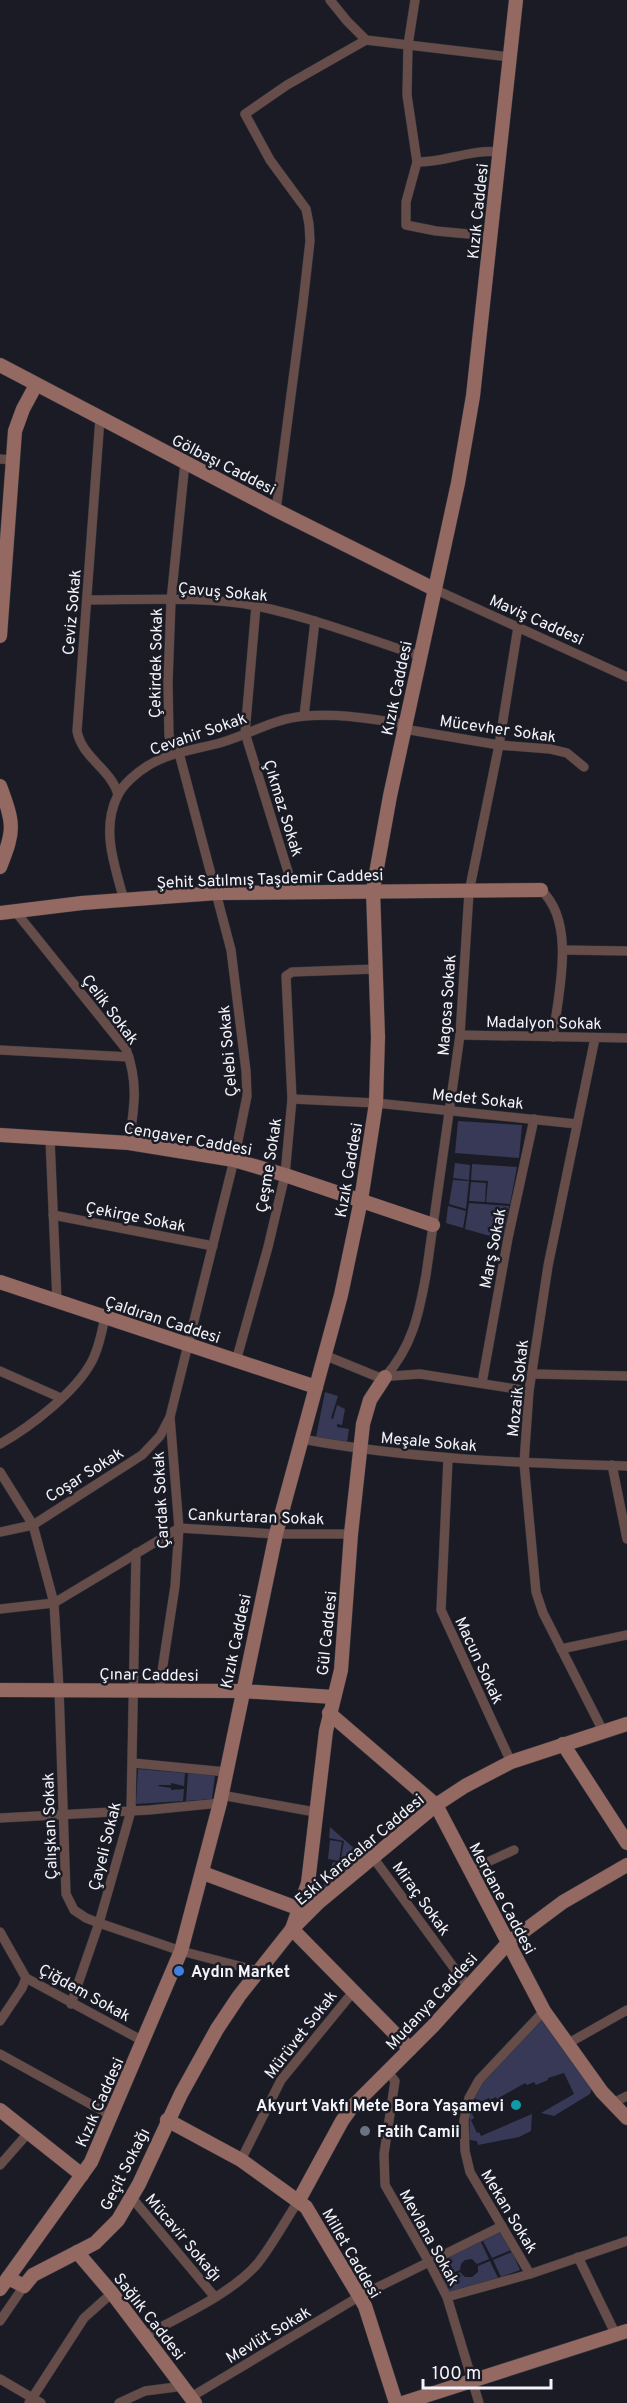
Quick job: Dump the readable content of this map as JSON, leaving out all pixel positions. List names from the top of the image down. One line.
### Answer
{"streets":{"street":["Kızık Caddesi","Gölbaşı Caddesi","Çavuş Sokak","Ceviz Sokak","Maviş Caddesi","Çekirdek Sokak","Mücevher Sokak","Cevahir Sokak","Çıkmaz Sokak","Şehit Satılmış Taşdemir Caddesi","Magosa Sokak","Çelik Sokak","Madalyon Sokak","Çelebi Sokak","Medet Sokak","Cengaver Caddesi","Çeşme Sokak","Çekirge Sokak","Marş Sokak","Çaldıran Caddesi","Mozaik Sokak","Meşale Sokak","Coşar Sokak","Çardak Sokak","Cankurtaran Sokak","Gül Caddesi","Macun Sokak","Çınar Caddesi","Çalışkan Sokak","Çayeli Sokak","Eski Karacalar Caddesi","Miraç Sokak","Merdane Caddesi","Çiğdem Sokak","Mudanya Caddesi","Mürüvet Sokak","Geçit Sokağı","Mekan Sokak","Mücavir Sokağı","Mevlana Sokak","Millet Caddesi","Sağlık Caddesi","Mevlüt Sokak"]},"crossings":[["Kızık Caddesi","Gölbaşı Caddesi"],["Kızık Caddesi","Çavuş Sokak"],["Kızık Caddesi","Maviş Caddesi"],["Kızık Caddesi","Mücevher Sokak"],["Kızık Caddesi","Cevahir Sokak"],["Kızık Caddesi","Şehit Satılmış Taşdemir Caddesi"],["Kızık Caddesi","Medet Sokak"],["Kızık Caddesi","Cengaver Caddesi"],["Kızık Caddesi","Çeşme Sokak"],["Kızık Caddesi","Çaldıran Caddesi"],["Kızık Caddesi","Meşale Sokak"],["Kızık Caddesi","Cankurtaran Sokak"],["Kızık Caddesi","Çınar Caddesi"],["Kızık Caddesi","Çalışkan Sokak"],["Kızık Caddesi","Çiğdem Sokak"],["Gölbaşı Caddesi","Ceviz Sokak"],["Gölbaşı Caddesi","Maviş Caddesi"],["Gölbaşı Caddesi","Çekirdek Sokak"],["Çavuş Sokak","Ceviz Sokak"],["Çavuş Sokak","Çekirdek Sokak"],["Ceviz Sokak","Cevahir Sokak"],["Maviş Caddesi","Magosa Sokak"],["Çekirdek Sokak","Cevahir Sokak"],["Çekirdek Sokak","Şehit Satılmış Taşdemir Caddesi"],["Çekirdek Sokak","Çelebi Sokak"],["Mücevher Sokak","Cevahir Sokak"],["Mücevher Sokak","Magosa Sokak"],["Cevahir Sokak","Çıkmaz Sokak"],["Çıkmaz Sokak","Şehit Satılmış Taşdemir Caddesi"],["Şehit Satılmış Taşdemir Caddesi","Magosa Sokak"],["Şehit Satılmış Taşdemir Caddesi","Çelik Sokak"],["Şehit Satılmış Taşdemir Caddesi","Çelebi Sokak"],["Magosa Sokak","Madalyon Sokak"],["Magosa Sokak","Medet Sokak"],["Magosa Sokak","Cengaver Caddesi"],["Magosa Sokak","Gül Caddesi"],["Çelik Sokak","Cengaver Caddesi"],["Madalyon Sokak","Mozaik Sokak"],["Çelebi Sokak","Cengaver Caddesi"],["Çelebi Sokak","Çekirge Sokak"],["Çelebi Sokak","Çaldıran Caddesi"],["Çelebi Sokak","Çardak Sokak"],["Medet Sokak","Çeşme Sokak"],["Medet Sokak","Marş Sokak"],["Medet Sokak","Mozaik Sokak"],["Cengaver Caddesi","Çeşme Sokak"],["Çeşme Sokak","Çaldıran Caddesi"],["Çaldıran Caddesi","Çardak Sokak"],["Mozaik Sokak","Meşale Sokak"],["Mozaik Sokak","Eski Karacalar Caddesi"],["Meşale Sokak","Gül Caddesi"],["Meşale Sokak","Macun Sokak"],["Coşar Sokak","Çardak Sokak"],["Coşar Sokak","Çalışkan Sokak"],["Çardak Sokak","Cankurtaran Sokak"],["Çardak Sokak","Çınar Caddesi"],["Cankurtaran Sokak","Gül Caddesi"],["Cankurtaran Sokak","Çalışkan Sokak"],["Cankurtaran Sokak","Çayeli Sokak"],["Gül Caddesi","Çınar Caddesi"],["Gül Caddesi","Eski Karacalar Caddesi"],["Gül Caddesi","Merdane Caddesi"],["Macun Sokak","Eski Karacalar Caddesi"],["Çınar Caddesi","Çalışkan Sokak"],["Çınar Caddesi","Çayeli Sokak"],["Çalışkan Sokak","Çayeli Sokak"],["Çalışkan Sokak","Eski Karacalar Caddesi"],["Çayeli Sokak","Çiğdem Sokak"],["Eski Karacalar Caddesi","Miraç Sokak"],["Eski Karacalar Caddesi","Merdane Caddesi"],["Eski Karacalar Caddesi","Geçit Sokağı"],["Eski Karacalar Caddesi","Millet Caddesi"],["Miraç Sokak","Mudanya Caddesi"],["Merdane Caddesi","Mudanya Caddesi"],["Merdane Caddesi","Mekan Sokak"],["Mudanya Caddesi","Mevlana Sokak"],["Mudanya Caddesi","Millet Caddesi"],["Mürüvet Sokak","Millet Caddesi"],["Geçit Sokağı","Mücavir Sokağı"],["Geçit Sokağı","Millet Caddesi"],["Geçit Sokağı","Sağlık Caddesi"],["Mekan Sokak","Mevlüt Sokak"],["Mevlana Sokak","Mevlüt Sokak"],["Millet Caddesi","Mevlüt Sokak"],["Sağlık Caddesi","Mevlüt Sokak"]],"places":["Aydın Market","Akyurt Vakfı Mete Bora Yaşamevi","Fatih Camii"],"scale_bar":"100 m"}
